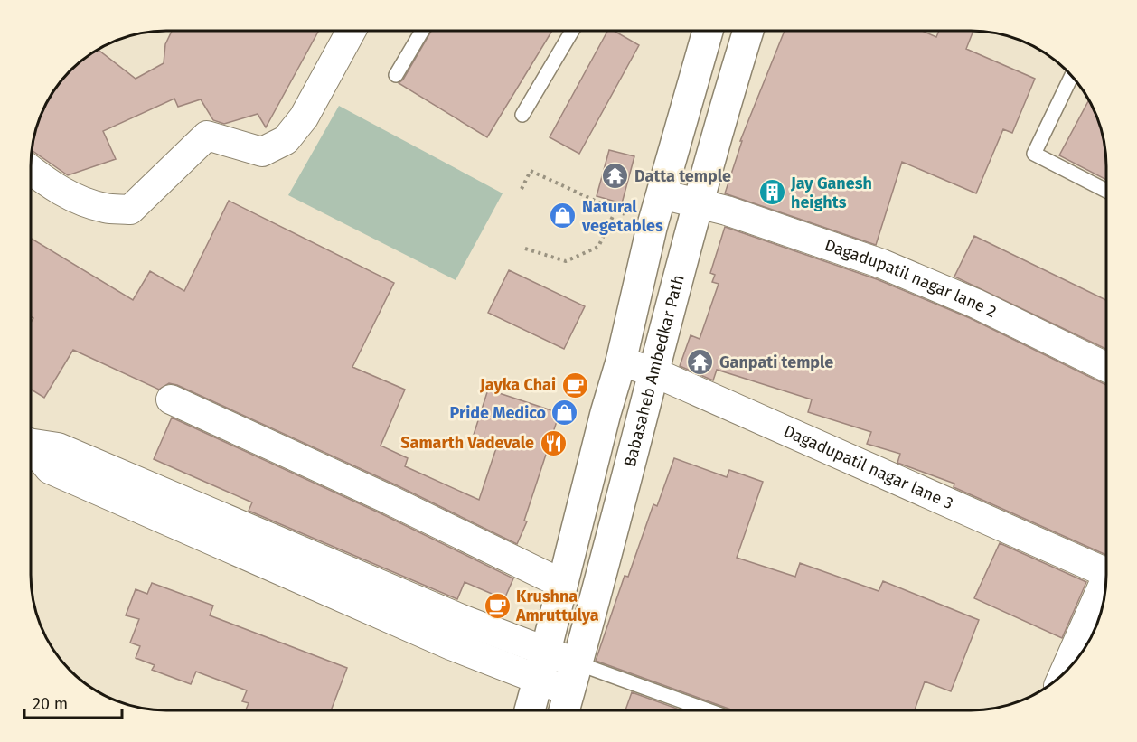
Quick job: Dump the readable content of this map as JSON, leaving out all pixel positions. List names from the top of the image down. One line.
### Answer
{"streets":{"street":["Dagadupatil nagar lane 2","Babasaheb Ambedkar Path","Dagadupatil nagar lane 3"]},"crossings":[["Dagadupatil nagar lane 2","Babasaheb Ambedkar Path"],["Babasaheb Ambedkar Path","Dagadupatil nagar lane 3"]],"places":{"temple":["Datta temple","Ganpati temple"],"building":["Jay Ganesh heights"],"shop":["Natural vegetables","Pride Medico"],"cafe":["Jayka Chai","Krushna Amruttulya"],"restaurant":["Samarth Vadevale"]},"scale_bar":"20 m"}
